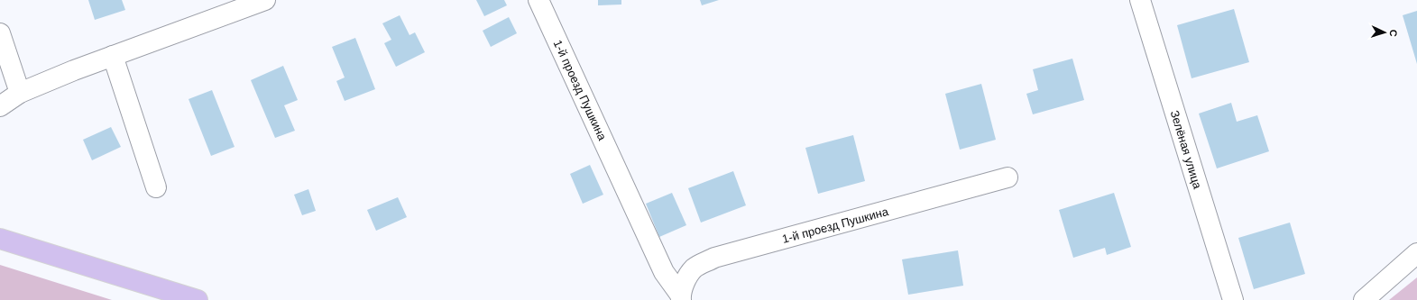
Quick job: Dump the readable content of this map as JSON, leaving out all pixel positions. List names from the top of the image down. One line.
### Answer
{"streets":{"street":["1-й проезд Пушкина","Зелёная улица"]},"north":"right"}
